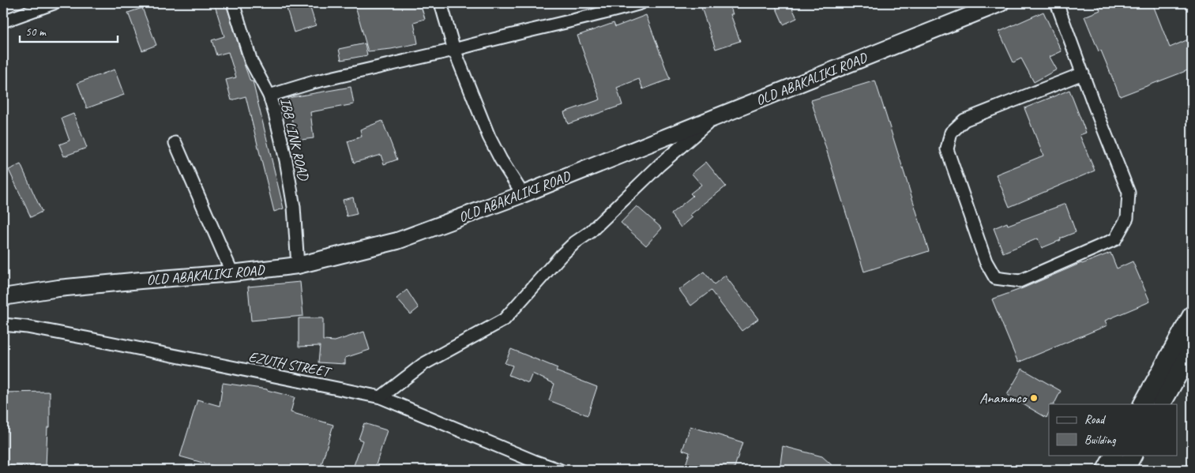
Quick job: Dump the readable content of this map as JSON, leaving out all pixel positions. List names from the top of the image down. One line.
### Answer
{"streets":{"main road":["OLD ABAKALIKI ROAD"],"street":["IBB LINK ROAD","EZUTH STREET"]},"crossings":[["OLD ABAKALIKI ROAD","IBB LINK ROAD"]],"places":["Anammco"],"legend":["Road","Building"],"scale_bar":"50 m"}
